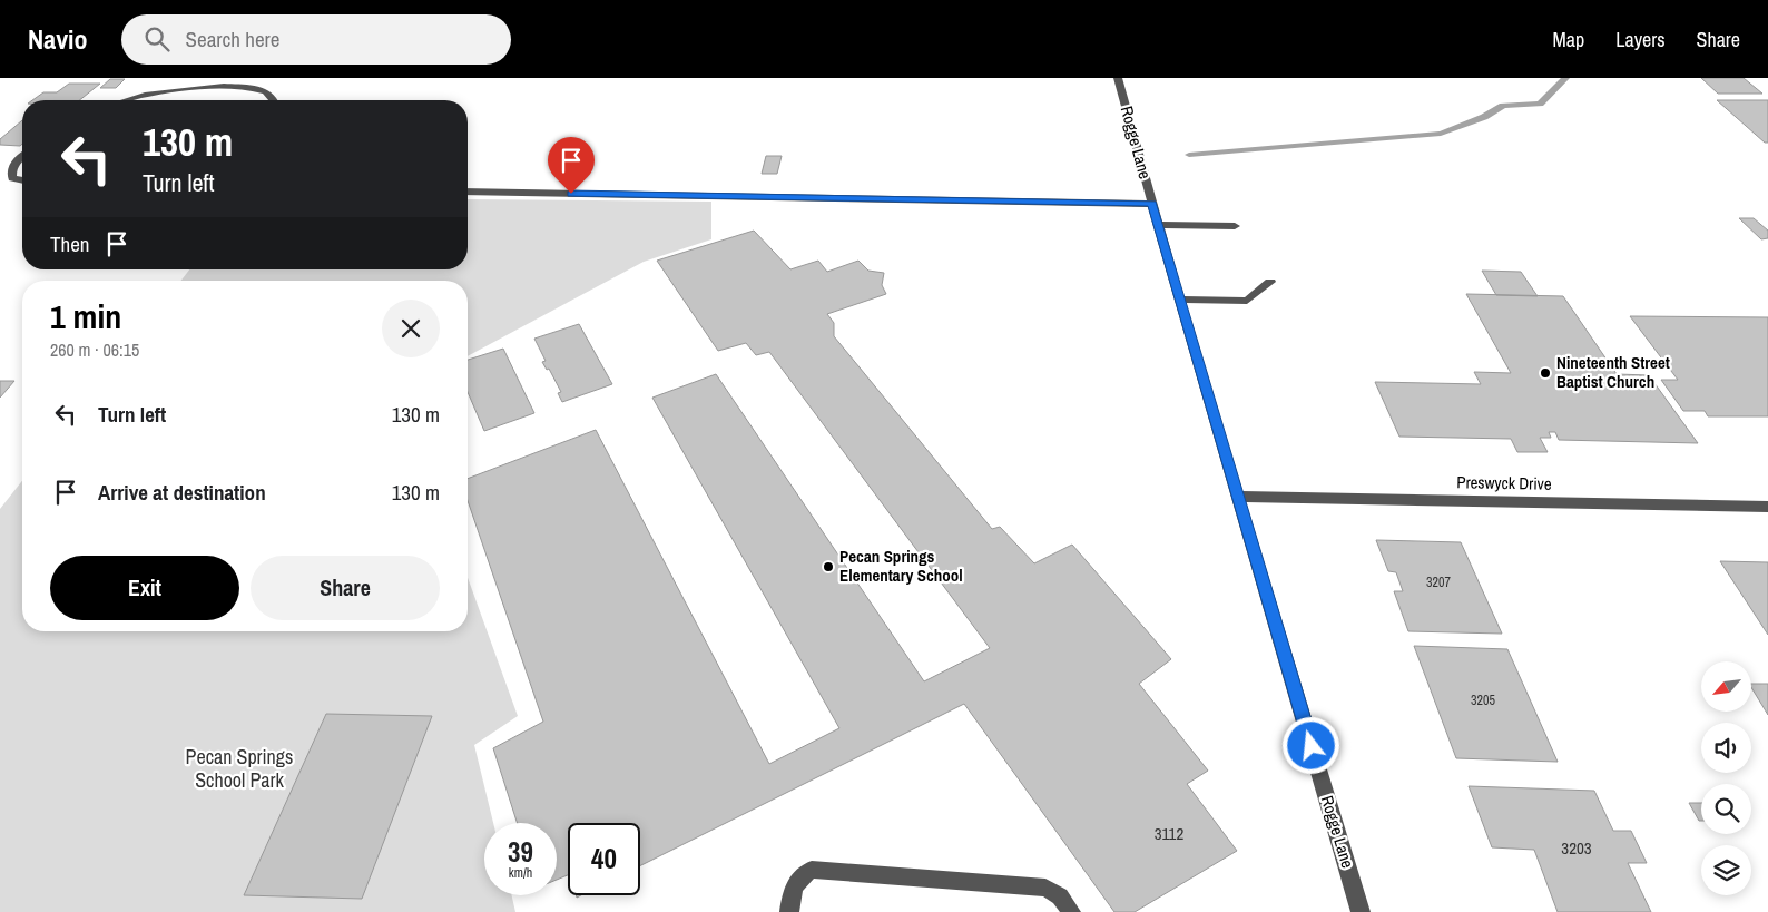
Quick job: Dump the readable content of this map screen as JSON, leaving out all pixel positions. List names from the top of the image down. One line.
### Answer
{"streets":{"street":["Rogge Lane","Preswyck Drive"]},"crossings":[["Rogge Lane","Preswyck Drive"]],"parks":["Pecan Springs School Park"],"places":["Nineteenth Street Baptist Church","Pecan Springs Elementary School"],"house_numbers":["3207","3205","3112","3203"],"north":"bottom left","page":{"header":"Navio","search":"Search here","nav":["Map","Layers","Share"],"turn":["130 m","Turn left"],"then":"Then","heading":["1 min","260 m · 06:15"],"list":[{"name":"Turn left","value":"130 m"},{"name":"Arrive at destination","value":"130 m"}],"buttons":["Exit","Share"],"speed":"39 km/h","limit":"40"}}
